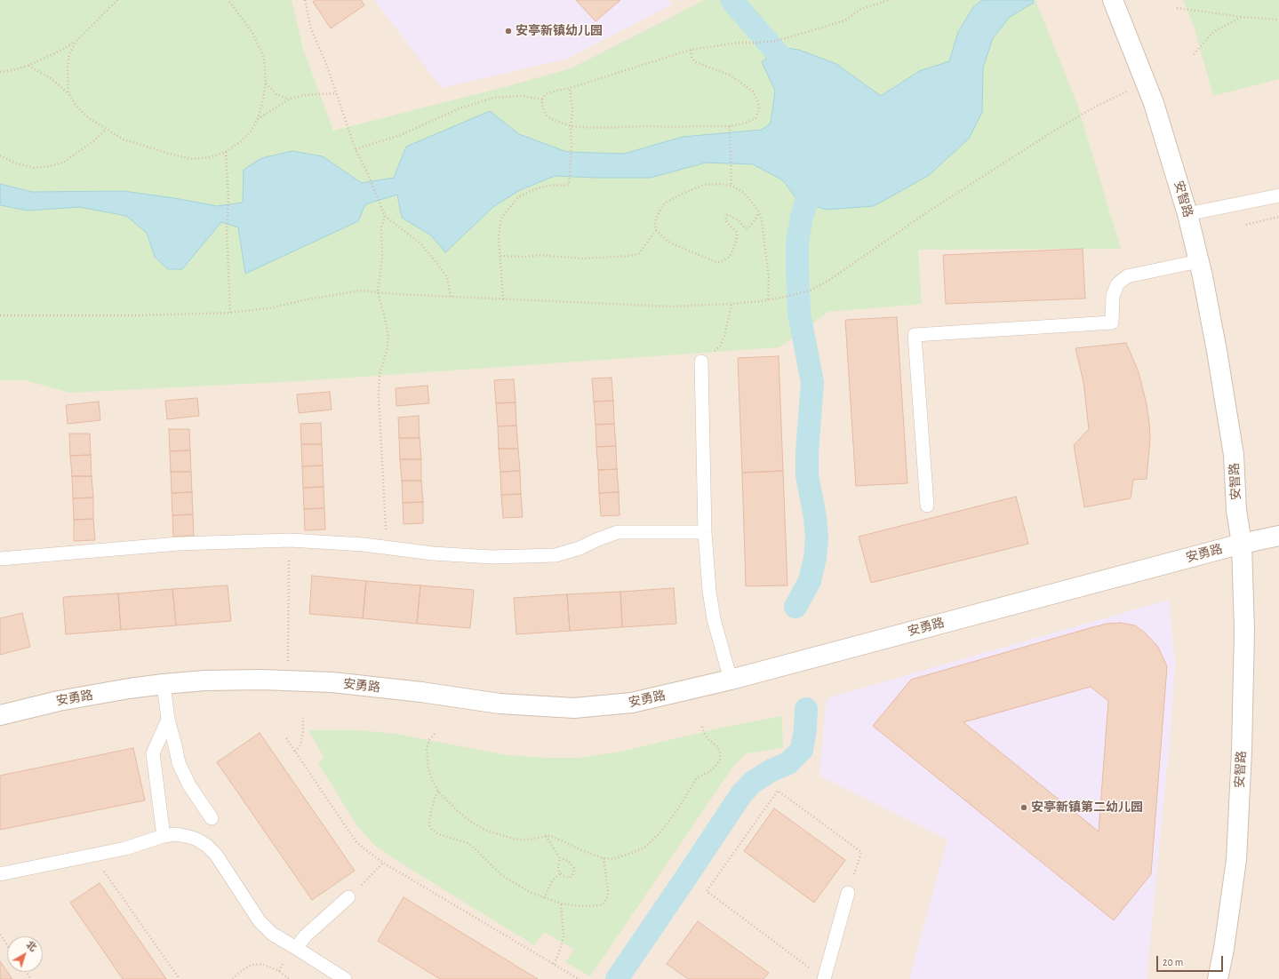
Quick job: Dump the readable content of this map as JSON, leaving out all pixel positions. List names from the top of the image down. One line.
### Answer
{"streets":{"street":["安智路","安勇路"]},"crossings":[["安智路","安勇路"]],"places":["安亭新镇幼儿园","安亭新镇第二幼儿园"],"scale_bar":"20 m","north":"top right"}
